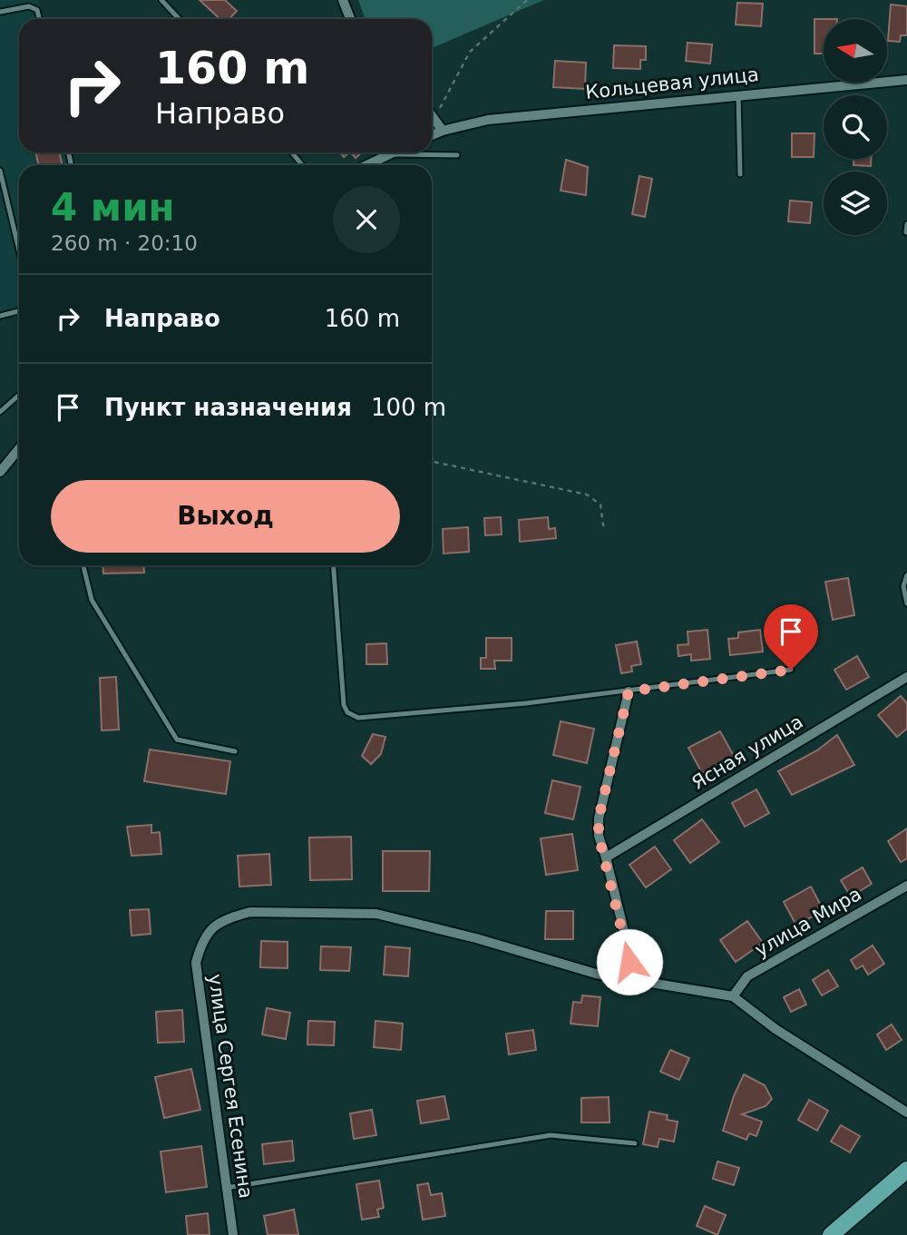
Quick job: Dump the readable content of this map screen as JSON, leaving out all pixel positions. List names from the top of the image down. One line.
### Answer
{"streets":{"street":["Кольцевая улица","Ясная улица","улица Мира","улица Сергея Есенина"]},"crossings":[["улица Мира","улица Сергея Есенина"]],"north":"left","page":{"turn":["160 m","Направо"],"heading":["4 мин","260 m · 20:10"],"list":[{"name":"Направо","value":"160 m"},{"name":"Пункт назначения","value":"100 m"}],"buttons":"Выход"}}
